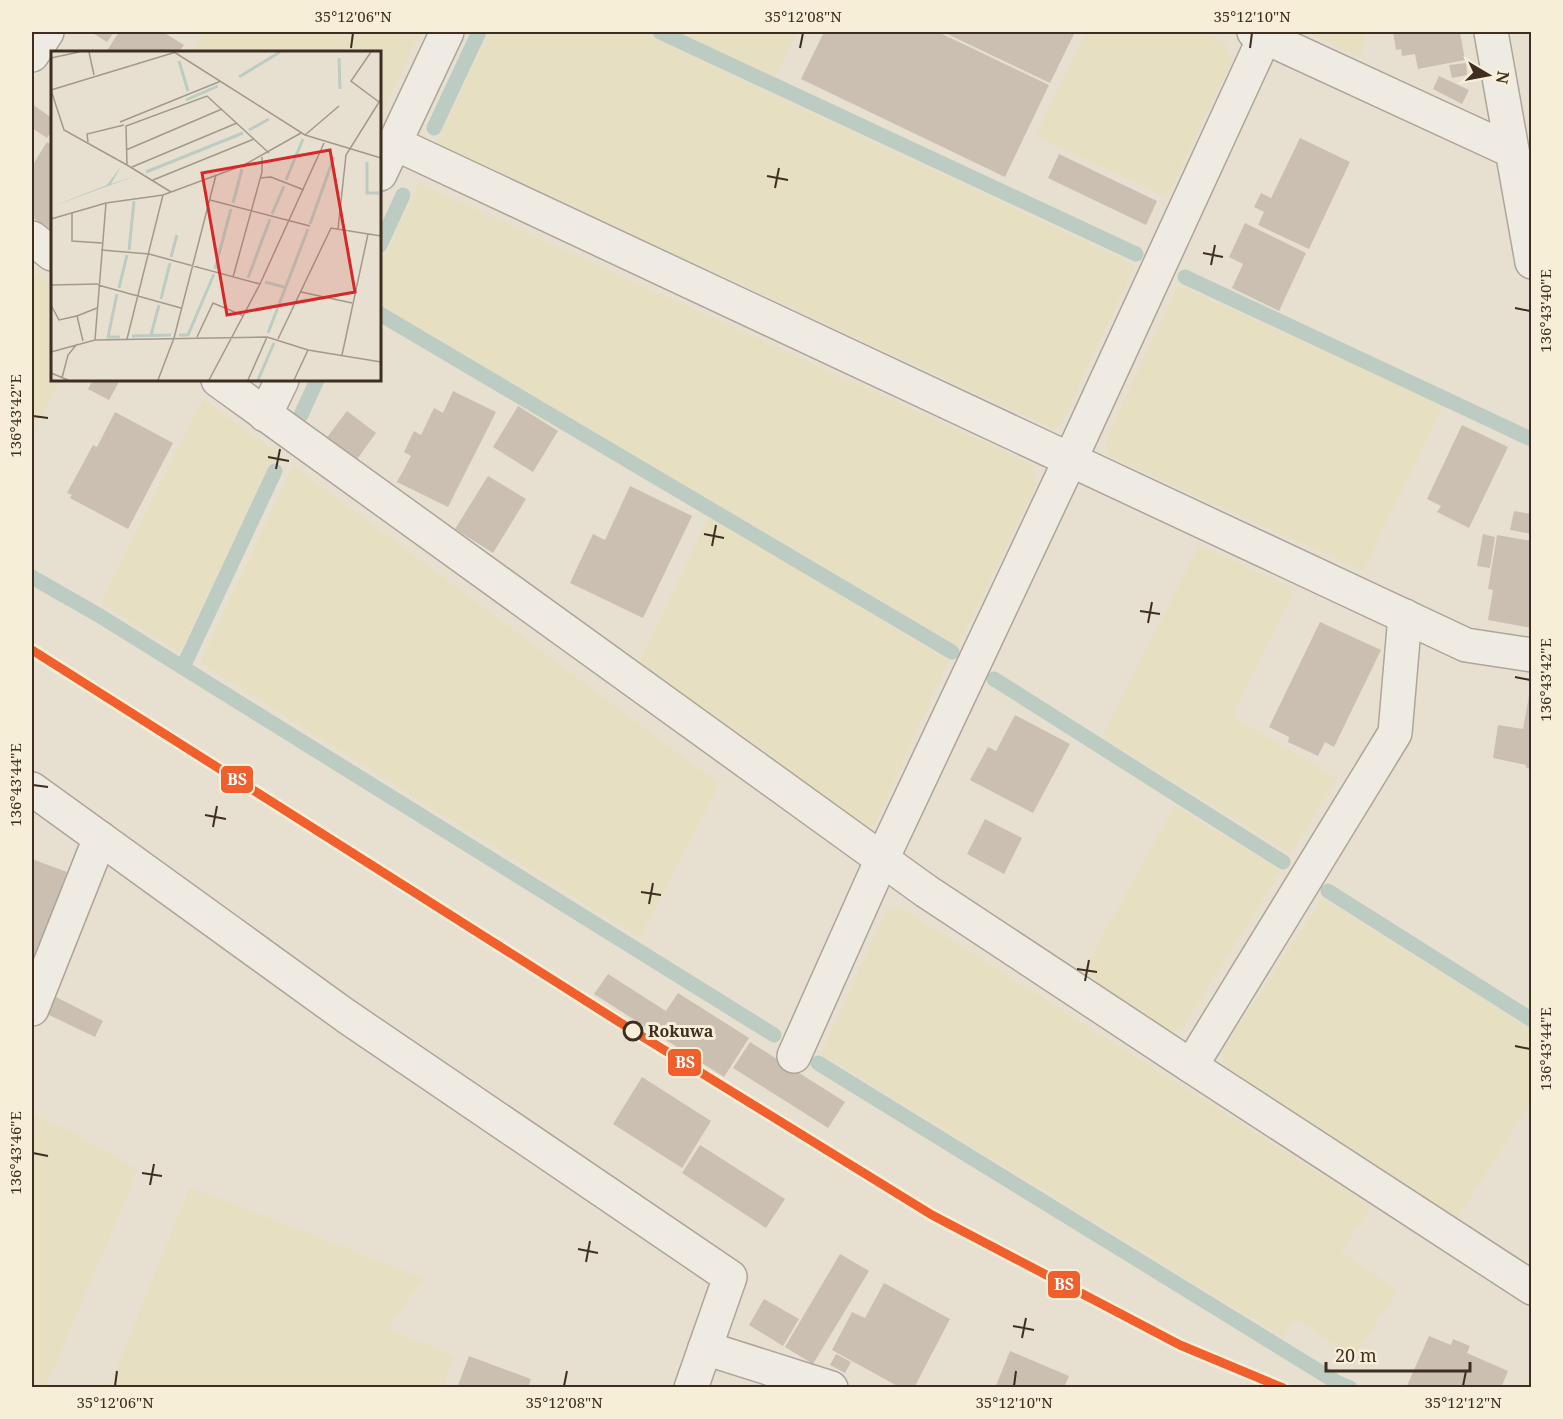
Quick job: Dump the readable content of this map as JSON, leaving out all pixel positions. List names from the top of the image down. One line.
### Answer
{"places":["Rokuwa"],"lines":["transit line BS"],"scale_bar":"20 m","north":"right","coordinates":["35°12'06\"N","35°12'08\"N","35°12'10\"N","136°43'40\"E","136°43'42\"E","136°43'44\"E","136°43'46\"E","35°12'12\"N"]}
